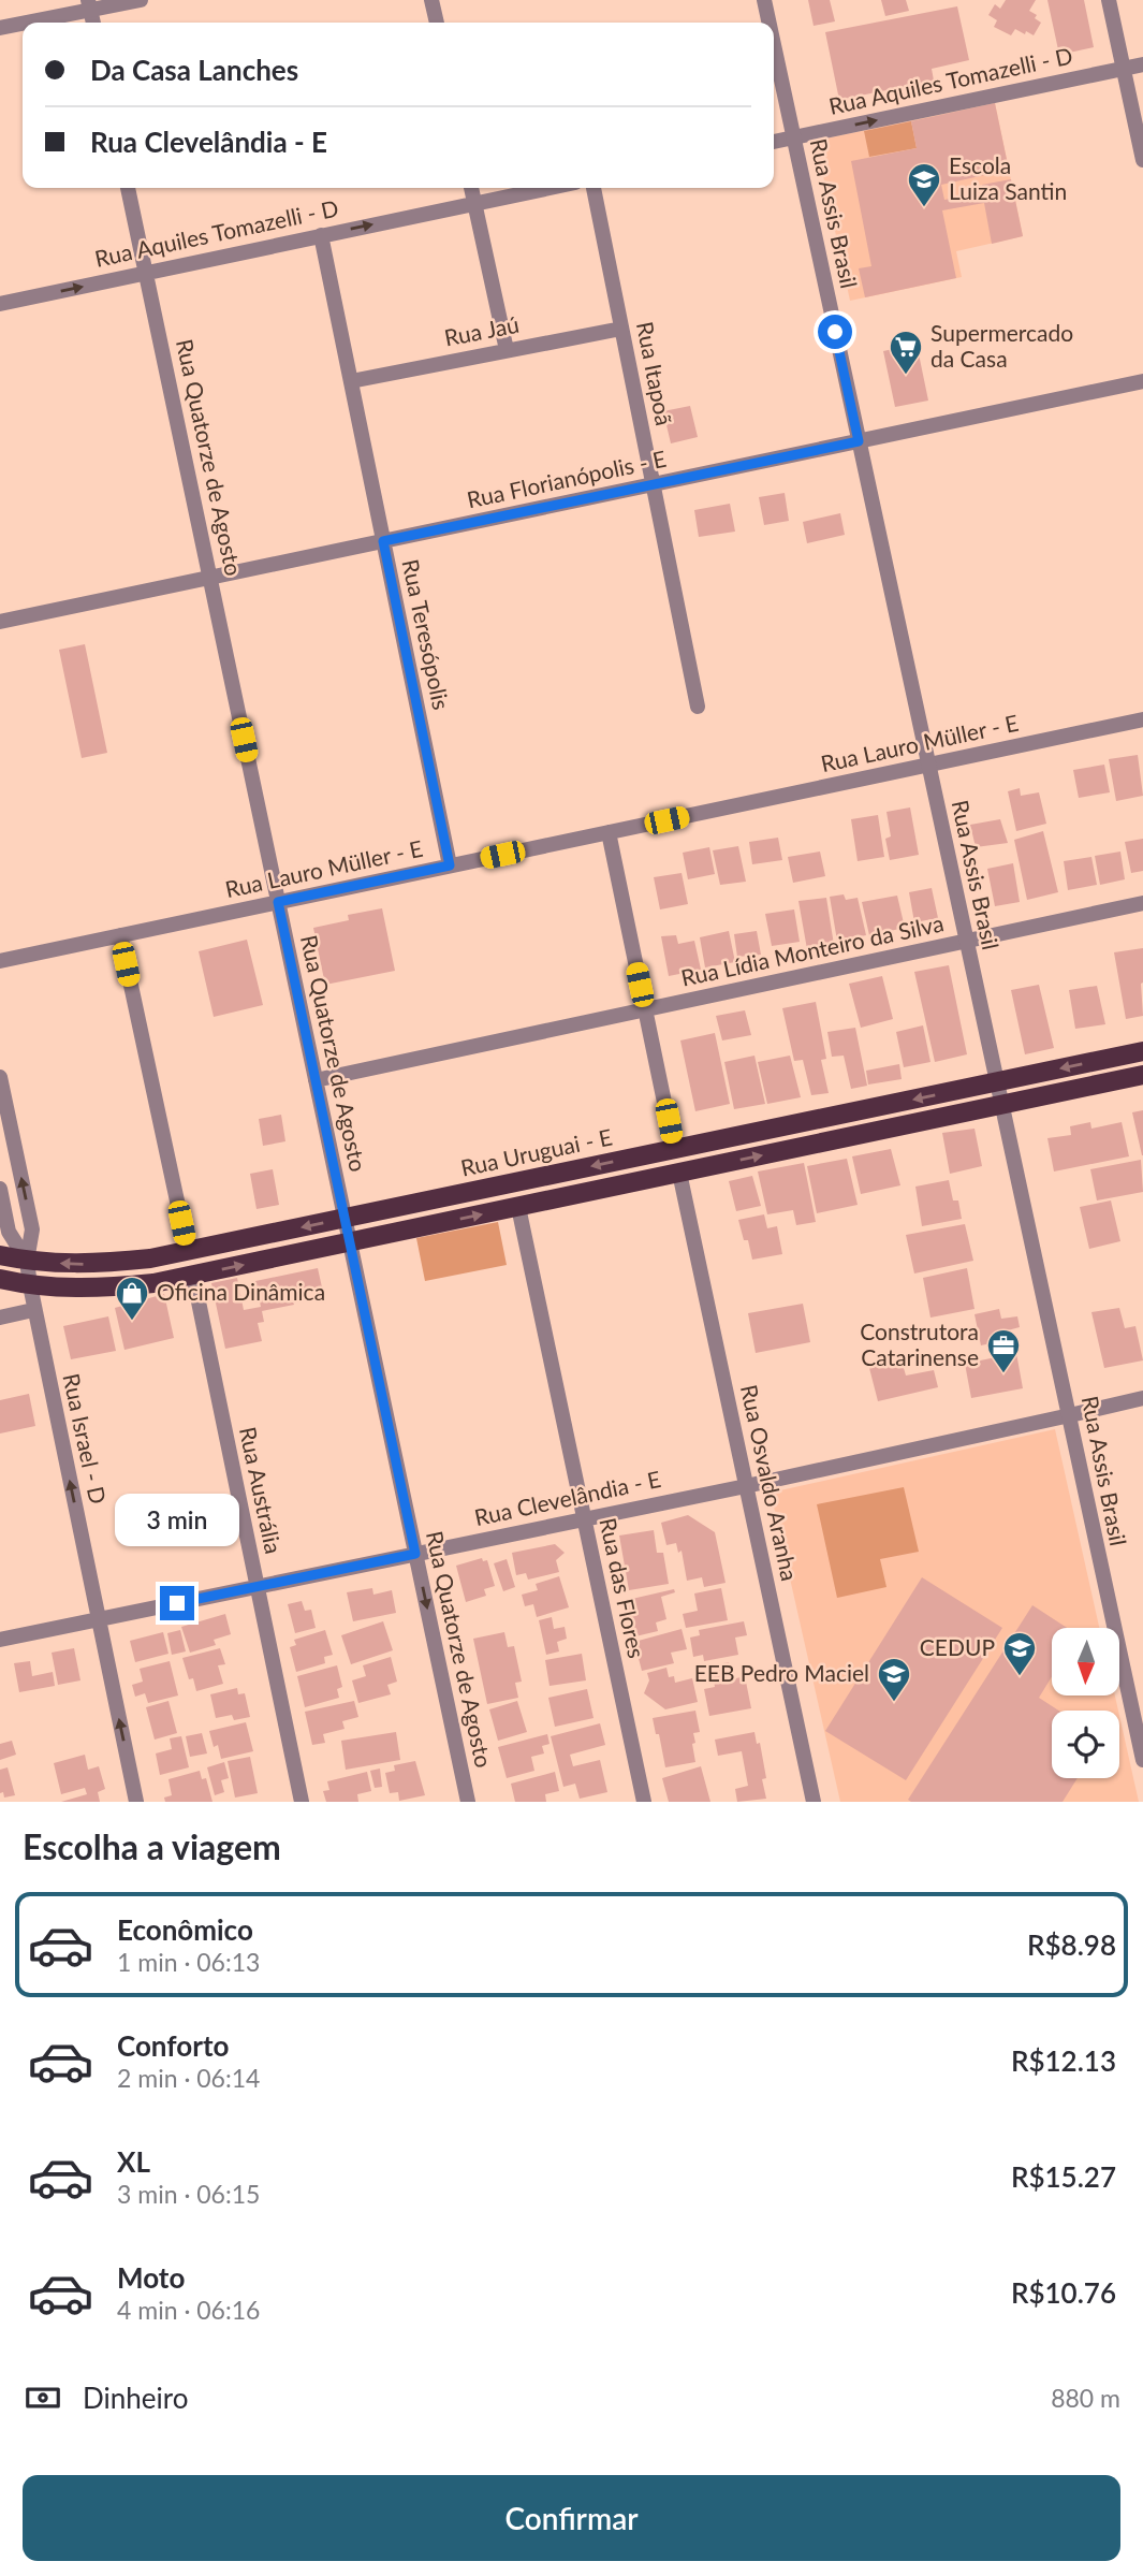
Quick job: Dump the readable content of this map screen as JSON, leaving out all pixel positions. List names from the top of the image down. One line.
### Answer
{"streets":{"main road":["Rua Uruguai - E"],"street":["Rua Aquiles Tomazelli - D","Rua Assis Brasil","Rua Jaú","Rua Itapoã","Rua Quatorze de Agosto","Rua Florianópolis - E","Rua Teresópolis","Rua Lauro Müller - E","Rua Lídia Monteiro da Silva","Rua Israel - D","Rua Osvaldo Aranha","Rua Austrália","Rua Clevelândia - E","Rua das Flores"]},"crossings":[["Rua Aquiles Tomazelli - D","Rua Assis Brasil"],["Rua Aquiles Tomazelli - D","Rua Quatorze de Agosto"],["Rua Aquiles Tomazelli - D","Rua Teresópolis"],["Rua Assis Brasil","Rua Florianópolis - E"],["Rua Assis Brasil","Rua Lauro Müller - E"],["Rua Assis Brasil","Rua Lídia Monteiro da Silva"],["Rua Assis Brasil","Rua Uruguai - E"],["Rua Assis Brasil","Rua Clevelândia - E"],["Rua Jaú","Rua Itapoã"],["Rua Jaú","Rua Teresópolis"],["Rua Itapoã","Rua Florianópolis - E"],["Rua Quatorze de Agosto","Rua Florianópolis - E"],["Rua Quatorze de Agosto","Rua Lauro Müller - E"],["Rua Quatorze de Agosto","Rua Lídia Monteiro da Silva"],["Rua Quatorze de Agosto","Rua Uruguai - E"],["Rua Quatorze de Agosto","Rua Clevelândia - E"],["Rua Florianópolis - E","Rua Teresópolis"],["Rua Teresópolis","Rua Lauro Müller - E"],["Rua Uruguai - E","Rua Israel - D"],["Rua Israel - D","Rua Clevelândia - E"],["Rua Osvaldo Aranha","Rua Clevelândia - E"],["Rua Austrália","Rua Clevelândia - E"],["Rua Clevelândia - E","Rua das Flores"]],"one_way":["Rua Aquiles Tomazelli - D","Rua Israel - D"],"places":{"school or university":["Escola Luiza Santin","CEDUP","EEB Pedro Maciel"],"supermarket":["Supermercado da Casa"],"shop":["Oficina Dinâmica"],"office":["Construtora Catarinense"]},"north":"bottom","page":{"banner":["Da Casa Lanches","Rua Clevelândia - E"],"bubble":"3 min","heading":"Escolha a viagem","list":[{"name":"Econômico","note":"1 min · 06:13","value":"R$8.98"},{"name":"Conforto","note":"2 min · 06:14","value":"R$12.13"},{"name":"XL","note":"3 min · 06:15","value":"R$15.27"},{"name":"Moto","note":"4 min · 06:16","value":"R$10.76"}],"pay":["Dinheiro","880 m"],"buttons":"Confirmar"}}
